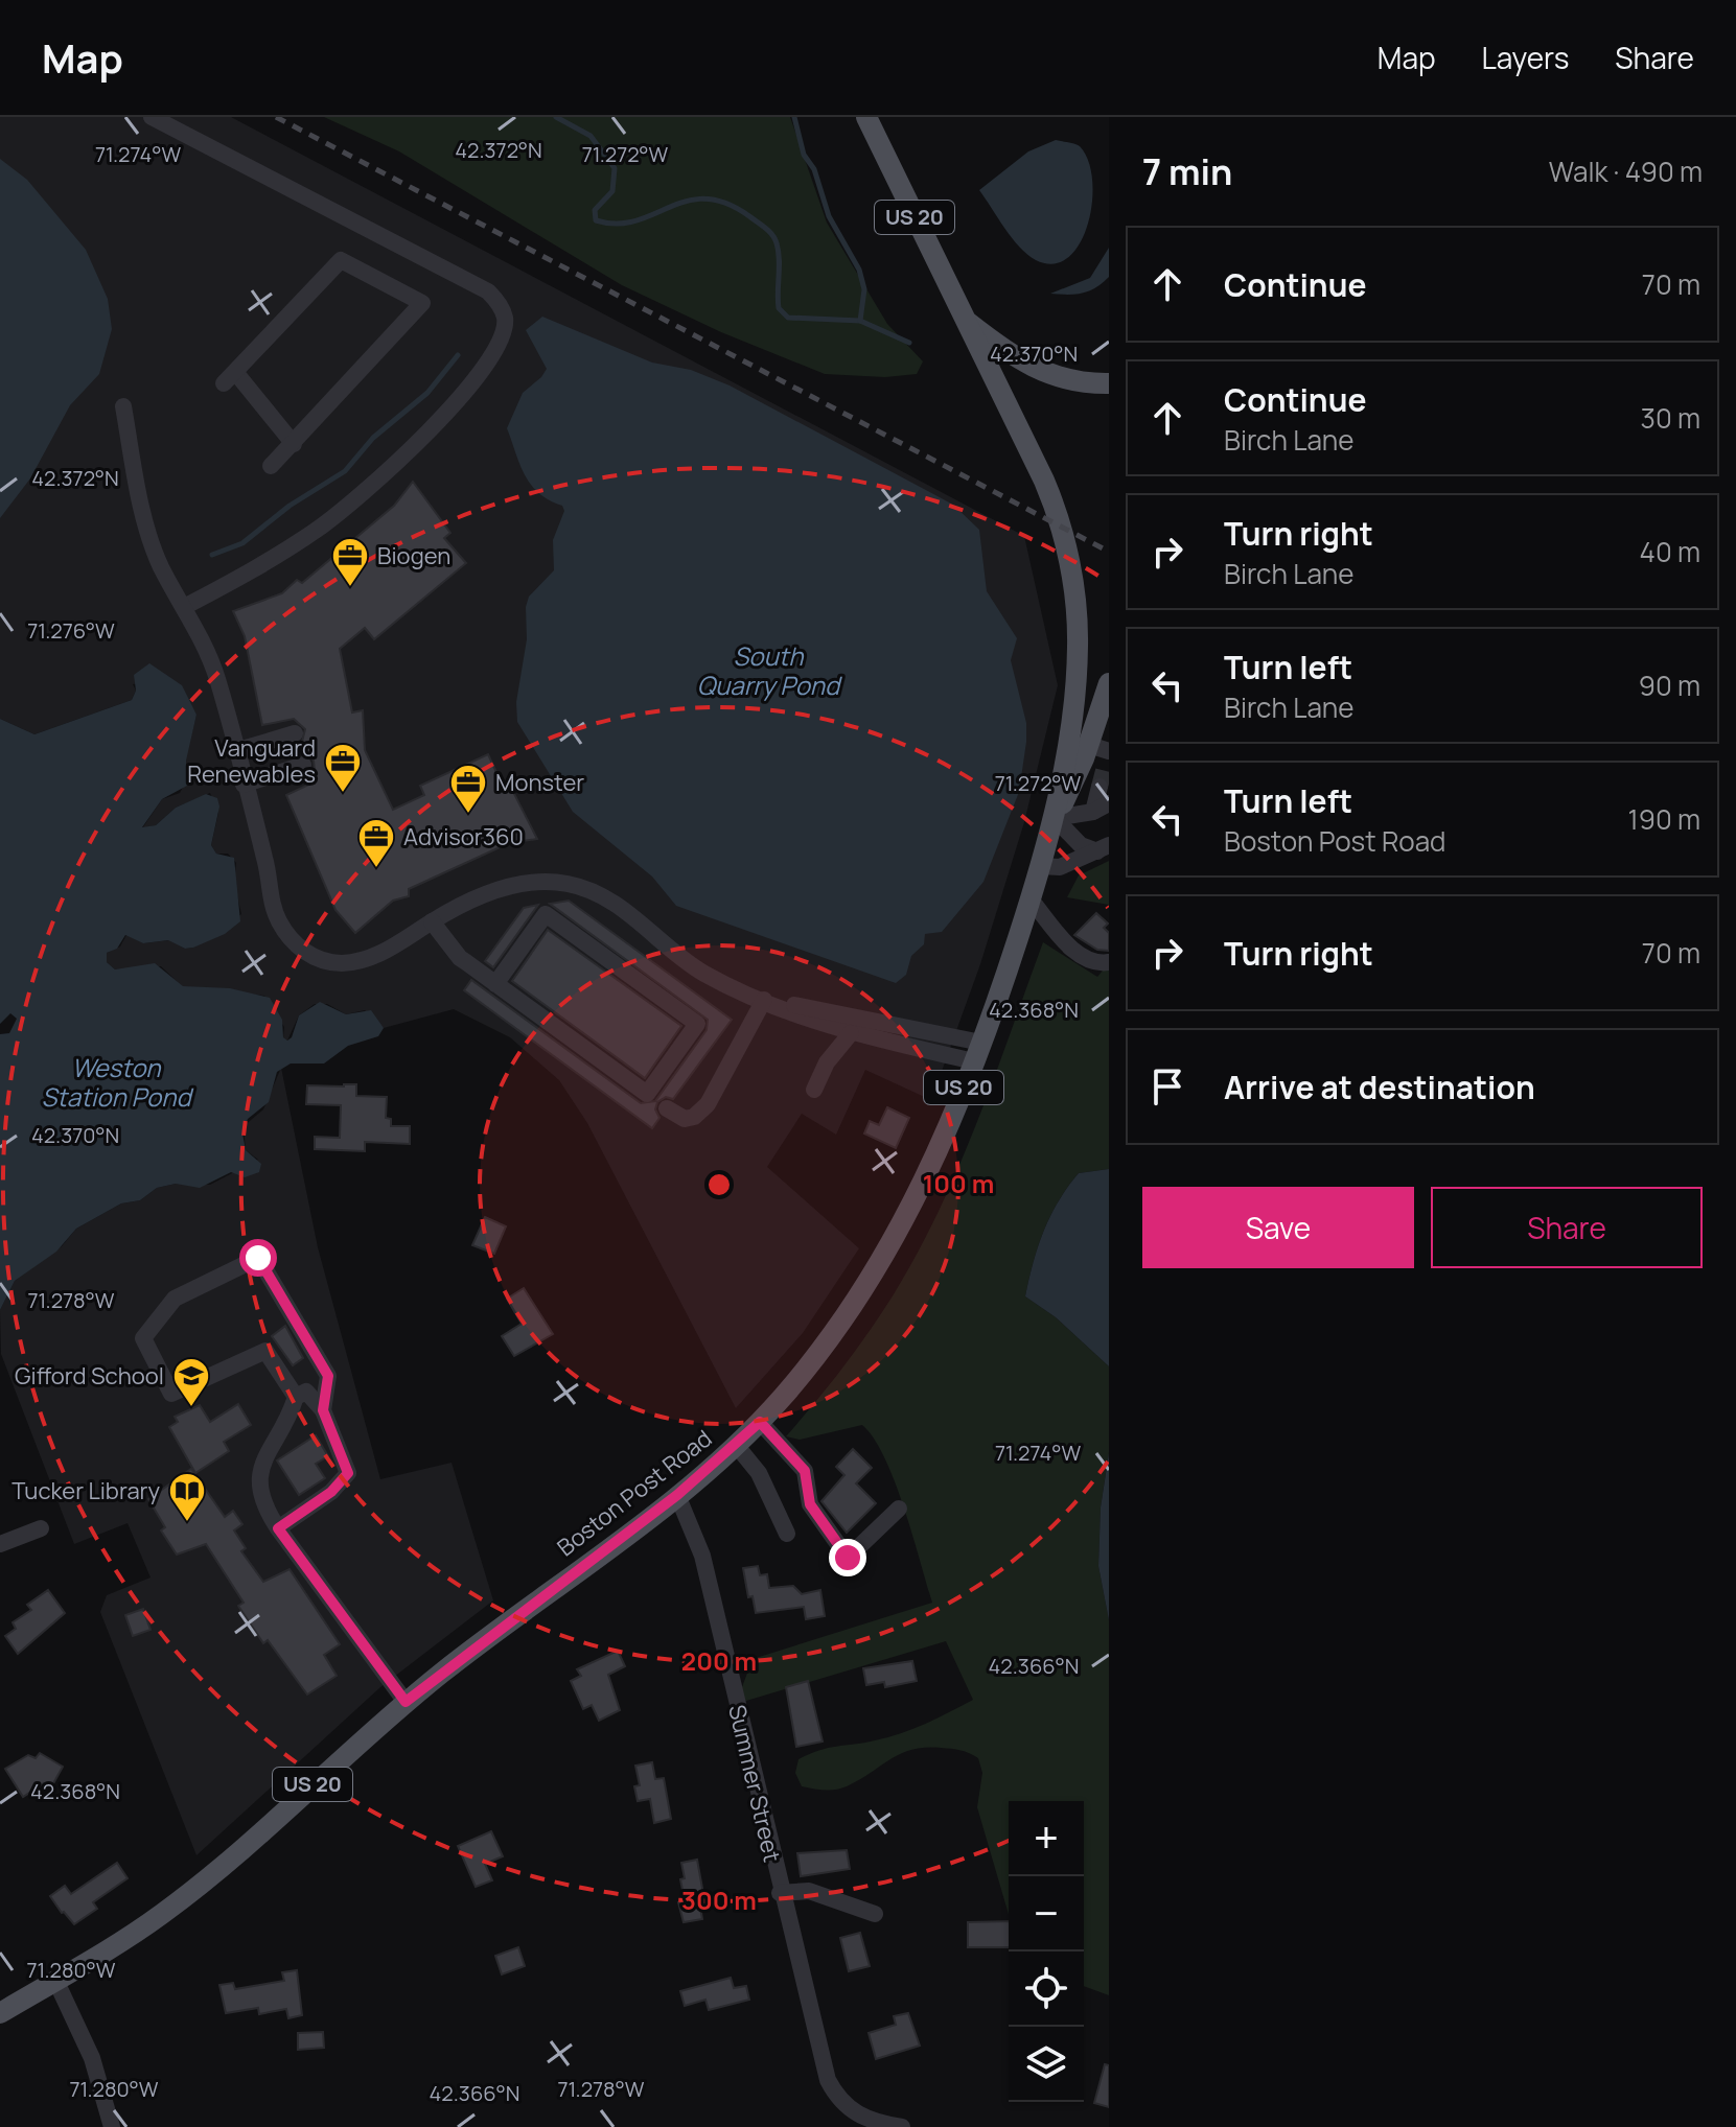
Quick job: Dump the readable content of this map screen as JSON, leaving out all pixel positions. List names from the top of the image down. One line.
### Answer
{"streets":{"main road":["US 20","Boston Post Road"],"street":["Summer Street"]},"crossings":[["US 20","Boston Post Road"],["Boston Post Road","Summer Street"]],"water":["South Quarry Pond","Weston Station Pond"],"places":{"office":["Biogen","Vanguard Renewables","Monster","Advisor360"],"school or university":["Gifford School"],"library":["Tucker Library"]},"page":{"header":"Map","nav":["Map","Layers","Share"],"heading":["7 min","Walk · 490 m"],"list":[["Continue","70 m"],["Continue","Birch Lane","30 m"],["Turn right","Birch Lane","40 m"],["Turn left","Birch Lane","90 m"],["Turn left","Boston Post Road","190 m"],["Turn right","70 m"],"Arrive at destination"],"buttons":["Save","Share"],"map_buttons":["+","−"]},"coordinates":["42.372°N","71.274°W","71.272°W","42.370°N","71.276°W","42.368°N","71.278°W","42.366°N","71.280°W"],"rings":["100 m","200 m","300 m"]}
